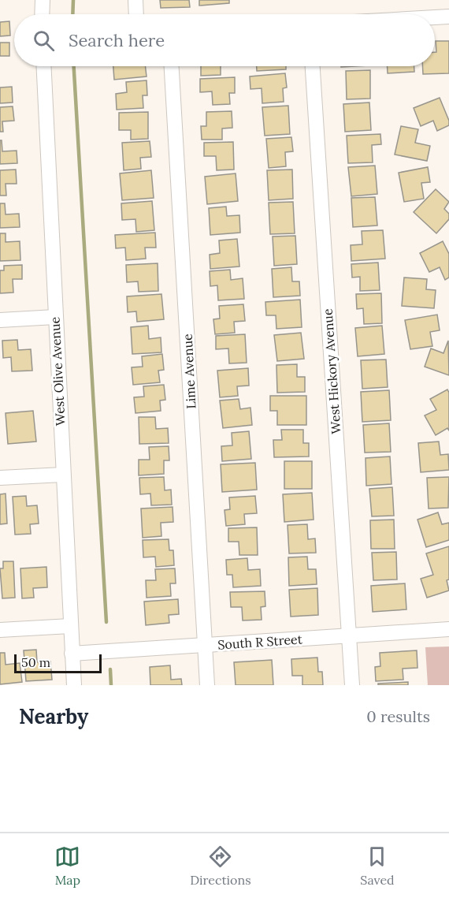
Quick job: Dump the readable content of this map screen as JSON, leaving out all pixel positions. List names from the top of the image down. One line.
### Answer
{"streets":{"street":["West Olive Avenue","Lime Avenue","West Hickory Avenue","South R Street"]},"crossings":[["West Olive Avenue","South R Street"],["Lime Avenue","South R Street"],["West Hickory Avenue","South R Street"]],"scale_bar":"50 m","page":{"search":"Search here","scale":"50 m","heading":["Nearby","0 results"],"nav":["Map","Directions","Saved"]}}
